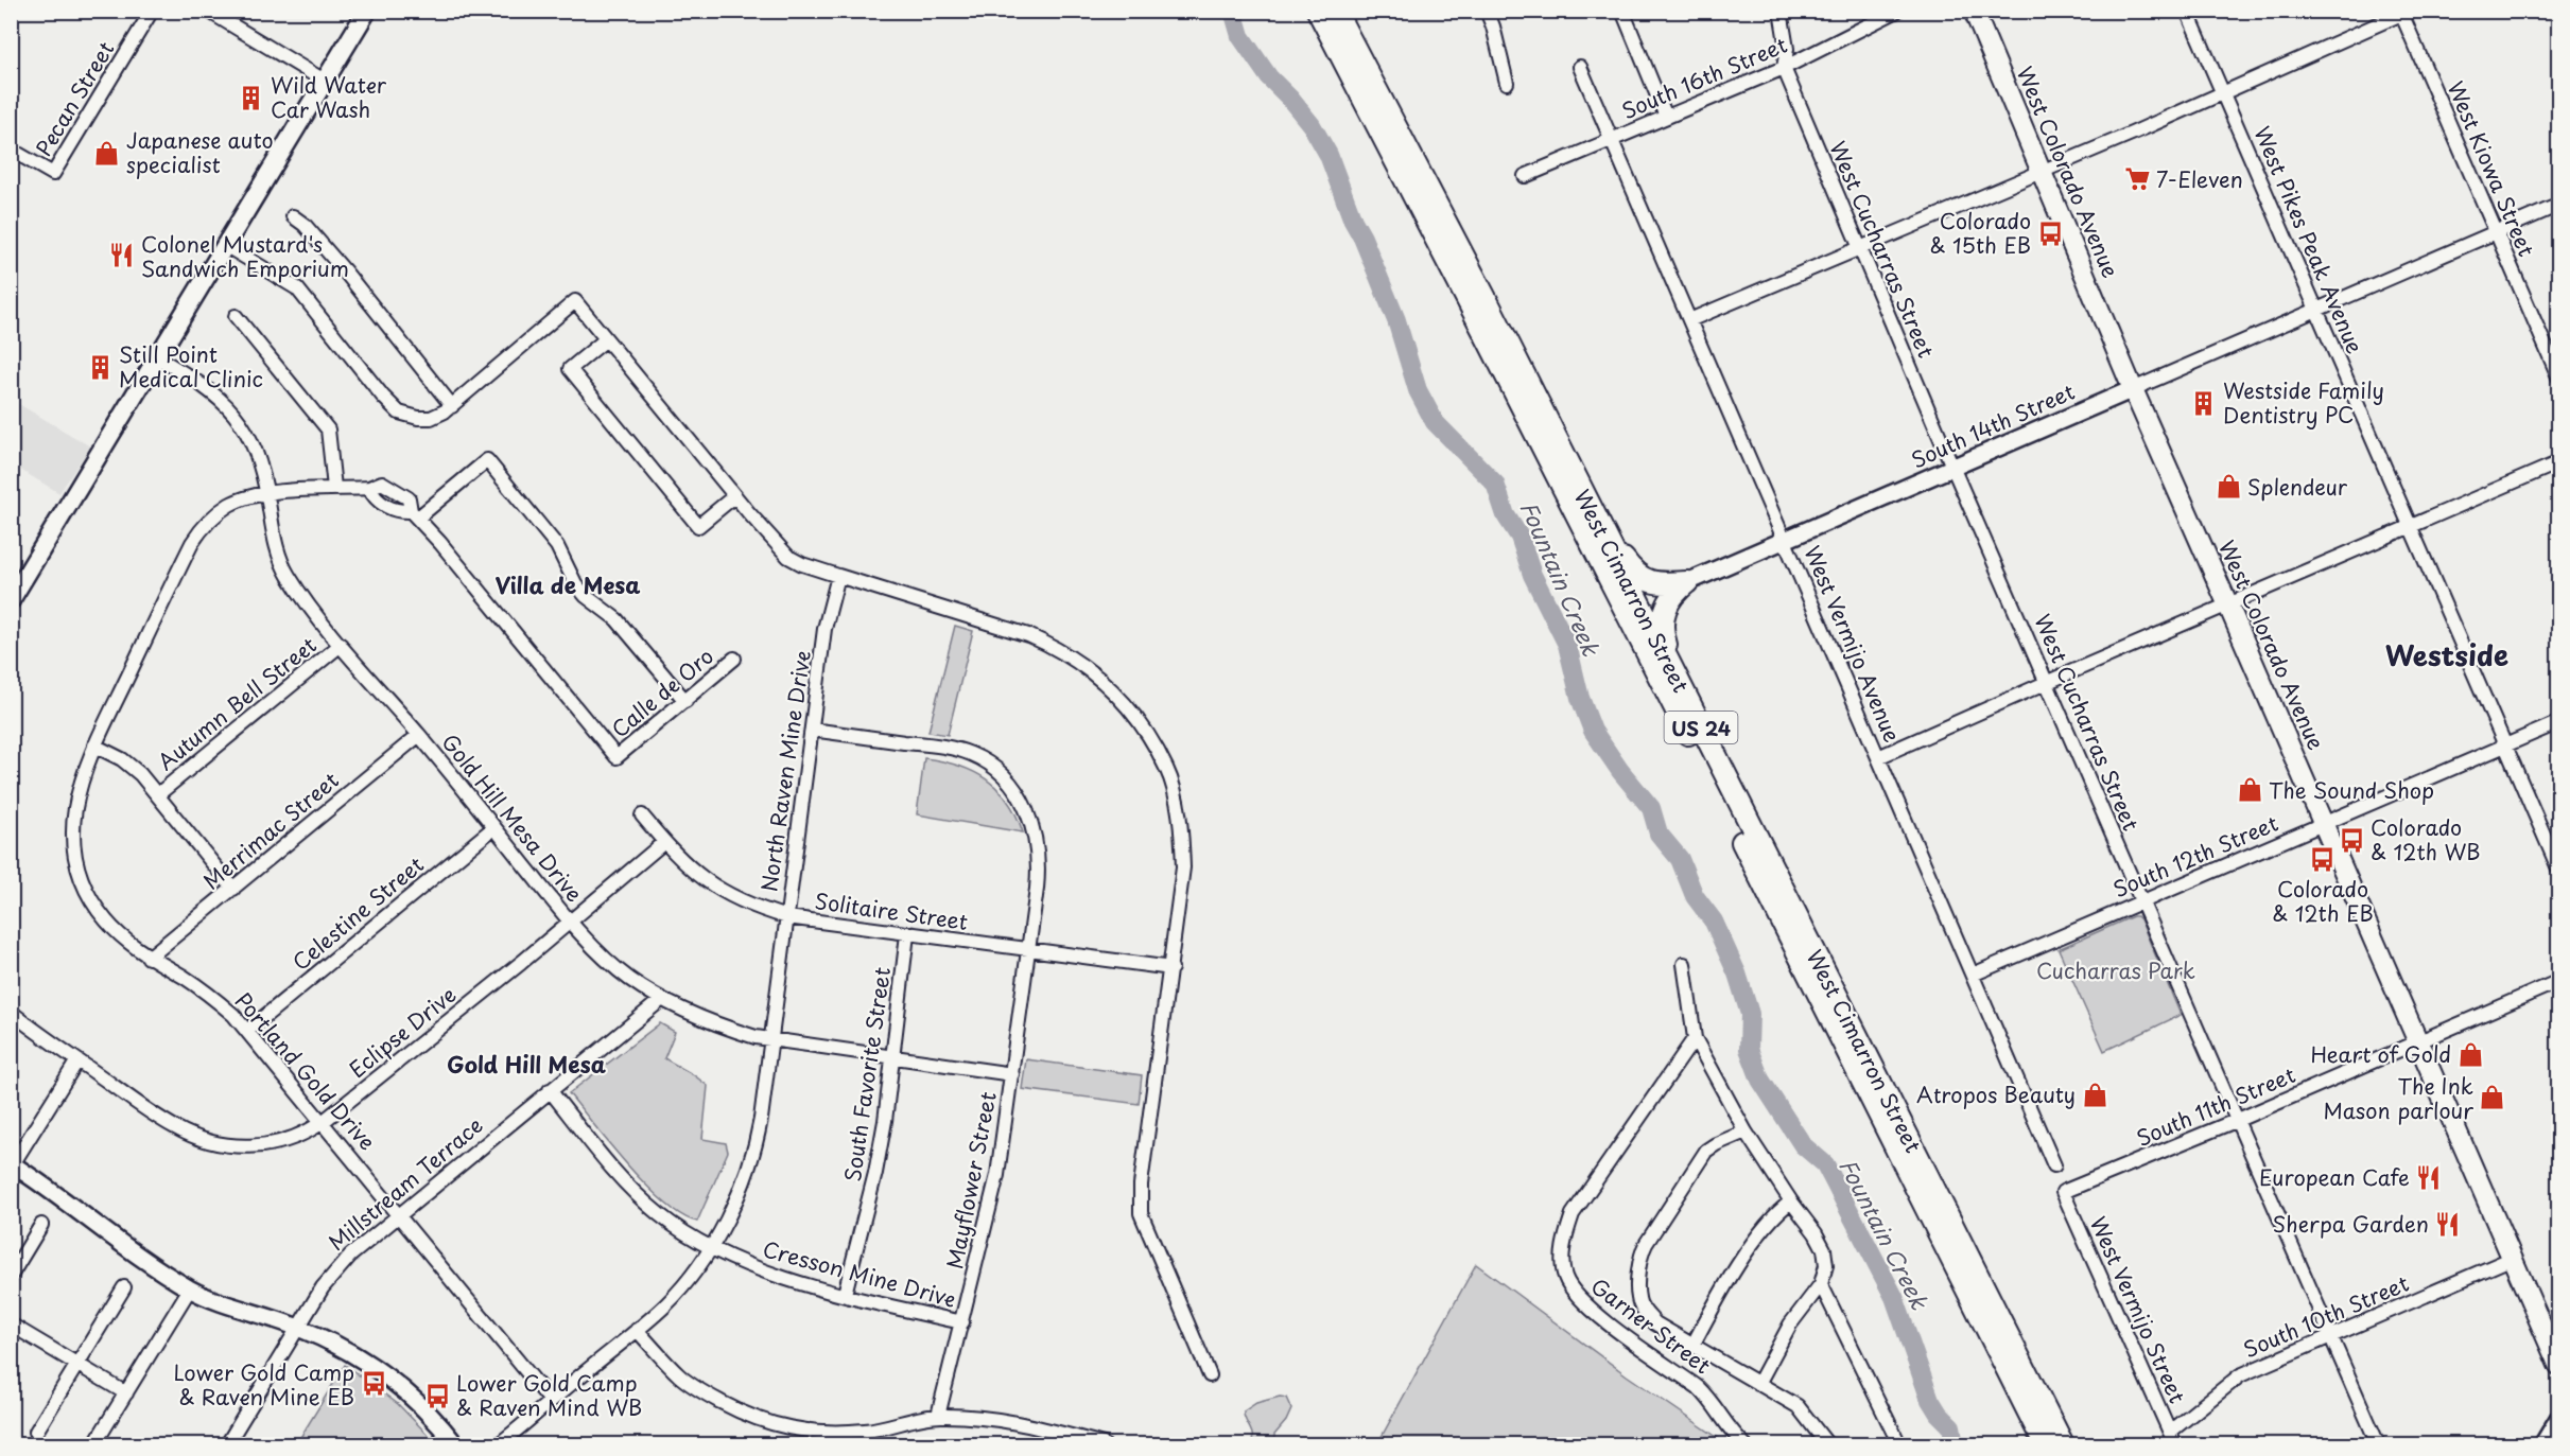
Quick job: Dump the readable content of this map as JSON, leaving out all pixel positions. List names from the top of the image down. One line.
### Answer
{"streets":{"highway":["West Cimarron Street","US 24"],"main road":["West Colorado Avenue"],"street":["South 16th Street","Pecan Street","West Kiowa Street","West Pikes Peak Avenue","West Cucharras Street","South 14th Street","West Vermijo Avenue","Calle de Oro","Autumn Bell Street","North Raven Mine Drive","Gold Hill Mesa Drive","Merrimac Street","South 12th Street","Solitaire Street","Celestine Street","Eclipse Drive","Portland Gold Drive","South Favorite Street","South 11th Street","Mayflower Street","Millstream Terrace","Cresson Mine Drive","West Vermijo Street","South 10th Street","Garner Street"]},"crossings":[["South 16th Street","West Cucharras Street"],["South 16th Street","West Vermijo Avenue"],["West Kiowa Street","South 14th Street"],["West Colorado Avenue","South 14th Street"],["West Colorado Avenue","South 12th Street"],["West Colorado Avenue","South 11th Street"],["West Colorado Avenue","South 10th Street"],["West Pikes Peak Avenue","South 14th Street"],["West Pikes Peak Avenue","South 12th Street"],["West Cucharras Street","South 14th Street"],["West Cucharras Street","South 12th Street"],["West Cucharras Street","South 11th Street"],["West Cucharras Street","South 10th Street"],["South 14th Street","West Vermijo Avenue"],["West Vermijo Avenue","South 12th Street"],["Calle de Oro","Portland Gold Drive"],["Autumn Bell Street","Gold Hill Mesa Drive"],["North Raven Mine Drive","Gold Hill Mesa Drive"],["North Raven Mine Drive","Solitaire Street"],["North Raven Mine Drive","Portland Gold Drive"],["North Raven Mine Drive","Mayflower Street"],["North Raven Mine Drive","Cresson Mine Drive"],["Gold Hill Mesa Drive","Merrimac Street"],["Gold Hill Mesa Drive","Celestine Street"],["Gold Hill Mesa Drive","Eclipse Drive"],["Gold Hill Mesa Drive","Portland Gold Drive"],["Gold Hill Mesa Drive","South Favorite Street"],["Gold Hill Mesa Drive","Mayflower Street"],["Gold Hill Mesa Drive","Millstream Terrace"],["Merrimac Street","Portland Gold Drive"],["Solitaire Street","Eclipse Drive"],["Solitaire Street","South Favorite Street"],["Solitaire Street","Mayflower Street"],["Celestine Street","Portland Gold Drive"],["Eclipse Drive","Portland Gold Drive"],["Portland Gold Drive","Millstream Terrace"],["South Favorite Street","Cresson Mine Drive"],["South 11th Street","West Vermijo Street"],["Mayflower Street","Cresson Mine Drive"],["Millstream Terrace","Cresson Mine Drive"],["West Vermijo Street","South 10th Street"]],"districts":["Villa de Mesa","Westside","Gold Hill Mesa"],"water":["Fountain Creek"],"parks":["Cucharras Park"],"places":{"building":["Wild Water Car Wash","Still Point Medical Clinic","Westside Family Dentistry PC"],"shop":["Japanese auto specialist","Splendeur","The Sound Shop","Heart of Gold","Atropos Beauty","The Ink Mason parlour"],"supermarket":["7-Eleven"],"bus stop":["Colorado & 15th EB","Colorado & 12th WB","Colorado & 12th EB","Lower Gold Camp & Raven Mine EB","Lower Gold Camp & Raven Mind WB"],"restaurant":["Colonel Mustard's Sandwich Emporium","European Cafe","Sherpa Garden"]}}
